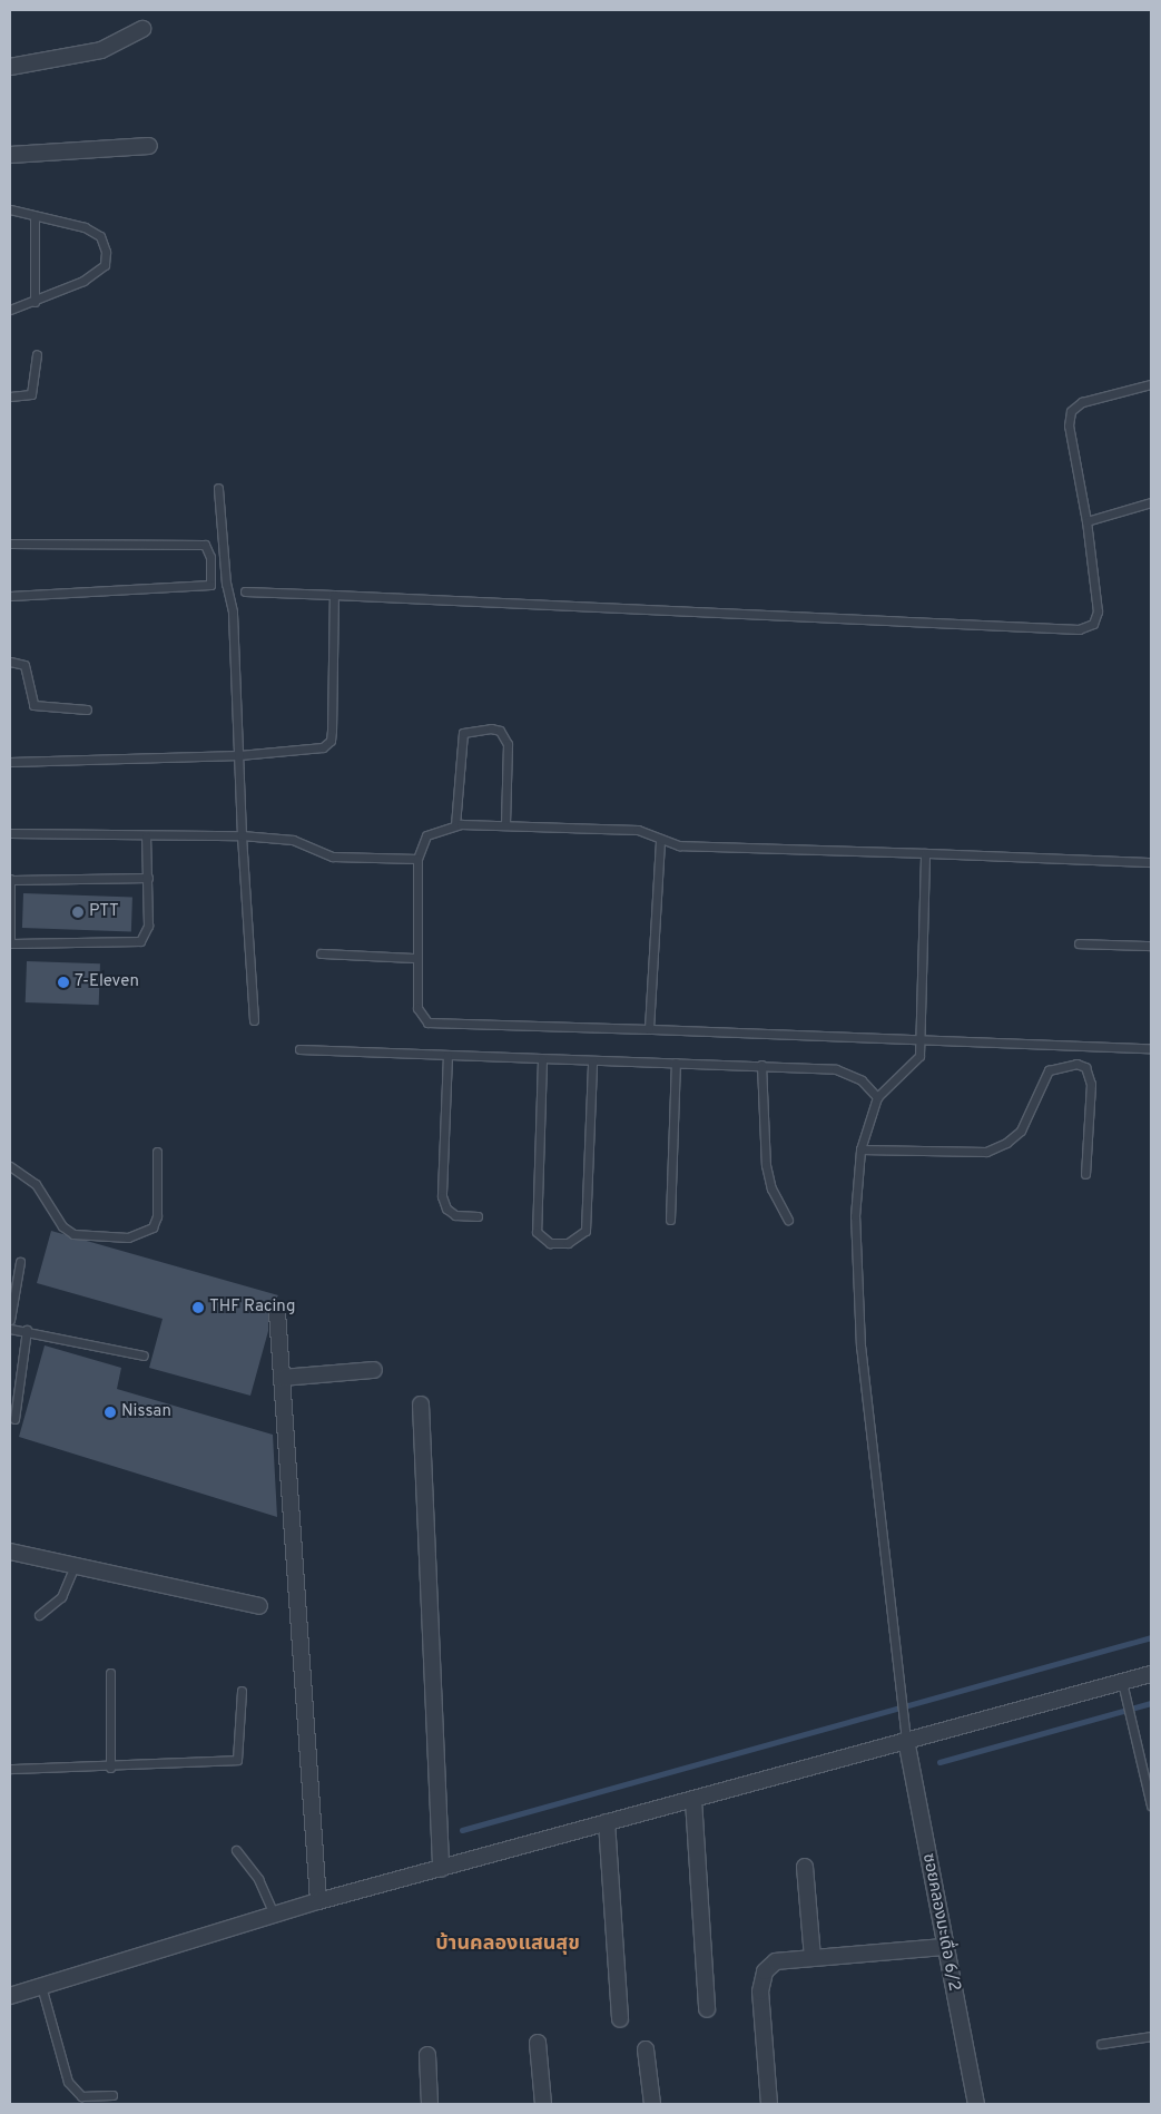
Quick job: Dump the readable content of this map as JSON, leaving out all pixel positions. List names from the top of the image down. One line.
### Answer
{"streets":{"street":["ซอยคลองมะเดื่อ 6/2"]},"districts":["บ้านคลองแสนสุข"],"places":["PTT","7-Eleven","THF Racing","Nissan"]}
